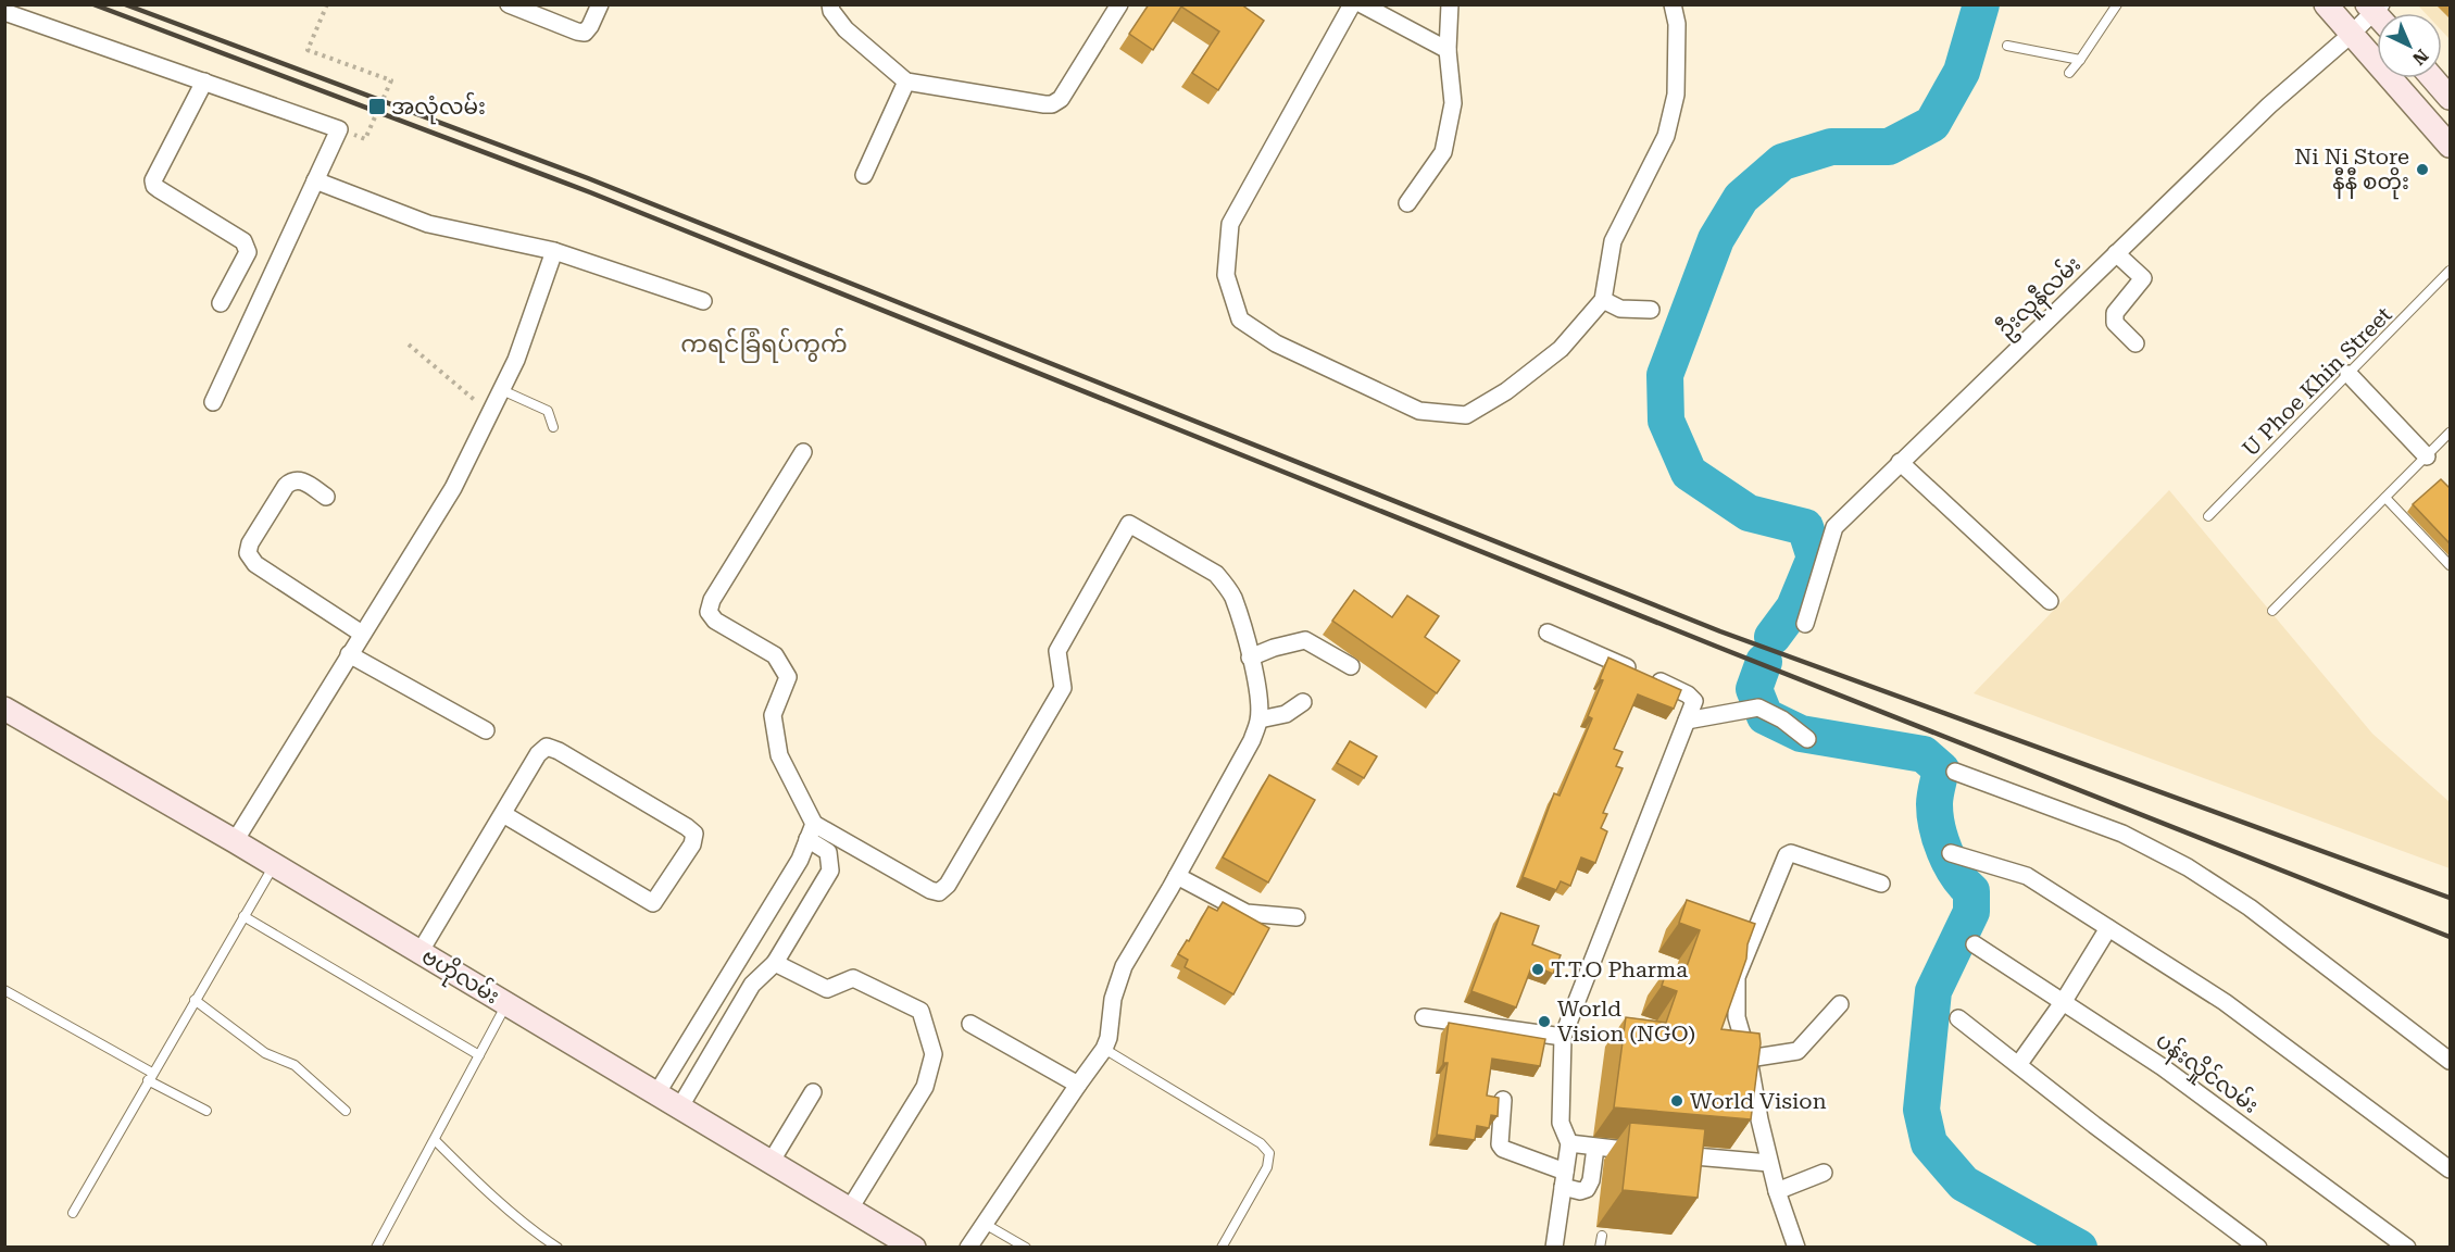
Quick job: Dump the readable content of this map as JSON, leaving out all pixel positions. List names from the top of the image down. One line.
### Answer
{"streets":{"main road":["ဗဟိုလမ်း"],"street":["ဦးလူနီလမ်း","ပန်းလှိုင်လမ်း"],"lane":["U Phoe Khin Street"]},"districts":["ကရင်ခြံရပ်ကွက်"],"places":{"transit":["အလုံလမ်း"],"other":["Ni Ni Store နီနီ စတိုး","T.T.O Pharma","World Vision (NGO)","World Vision"]},"north":"bottom right"}
